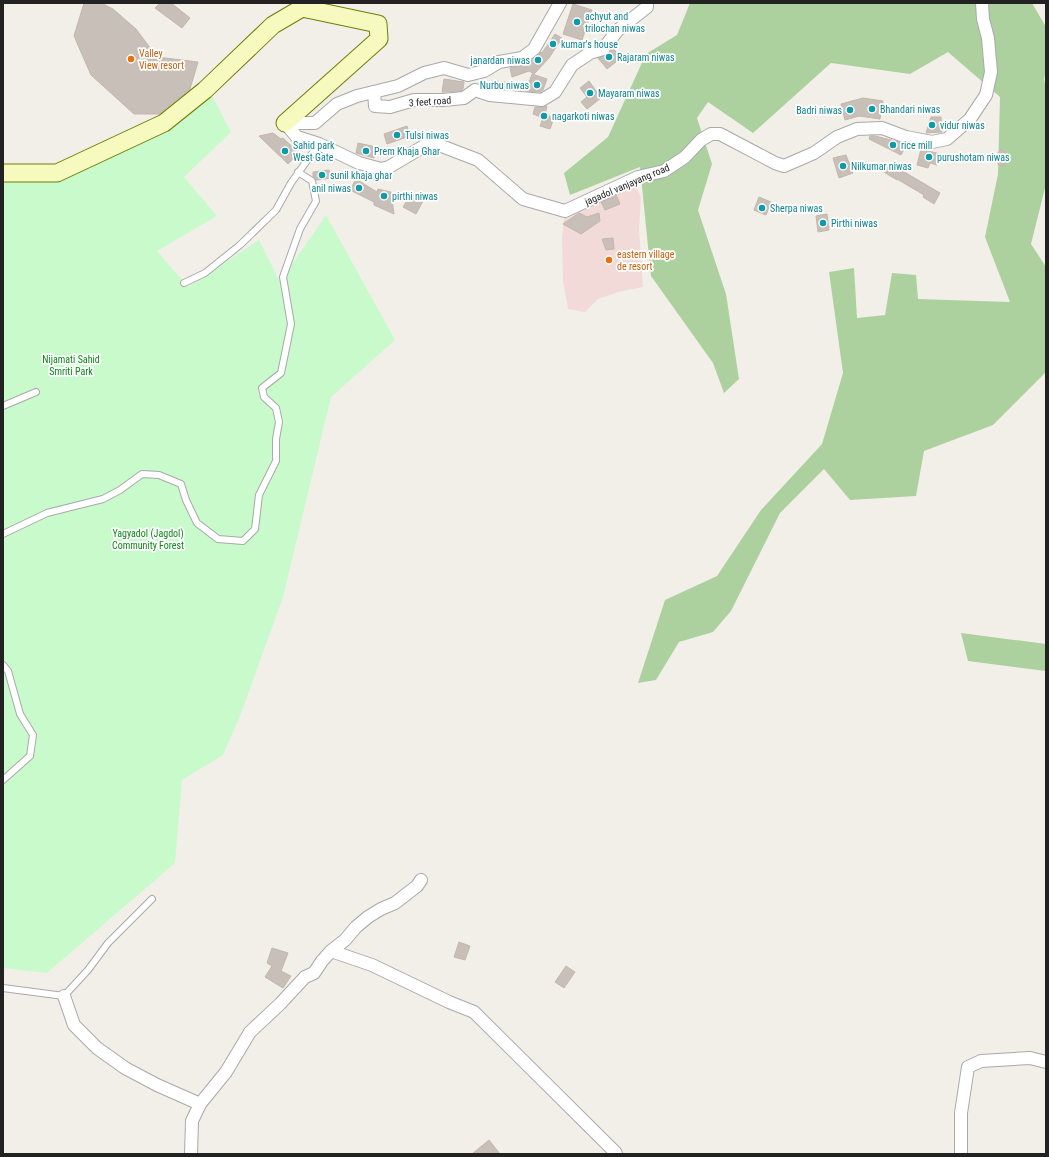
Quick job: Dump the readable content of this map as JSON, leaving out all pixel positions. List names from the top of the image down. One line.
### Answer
{"streets":{"street":["3 feet road","jagadol vanjayang road"]},"parks":["Nijamati Sahid Smriti Park","Yagyadol (Jagdol) Community Forest"],"places":["achyut and trilochan niwas","kumar's house","Rajaram niwas","Valley View resort","janardan niwas","Nurbu niwas","Mayaram niwas","Bhandari niwas","Badri niwas","nagarkoti niwas","vidur niwas","Tulsi niwas","rice mill","Sahid park West Gate","Prem Khaja Ghar","purushotam niwas","Nilkumar niwas","sunil khaja ghar","anil niwas","pirthi niwas","Sherpa niwas","Pirthi niwas","eastern village de resort"]}
